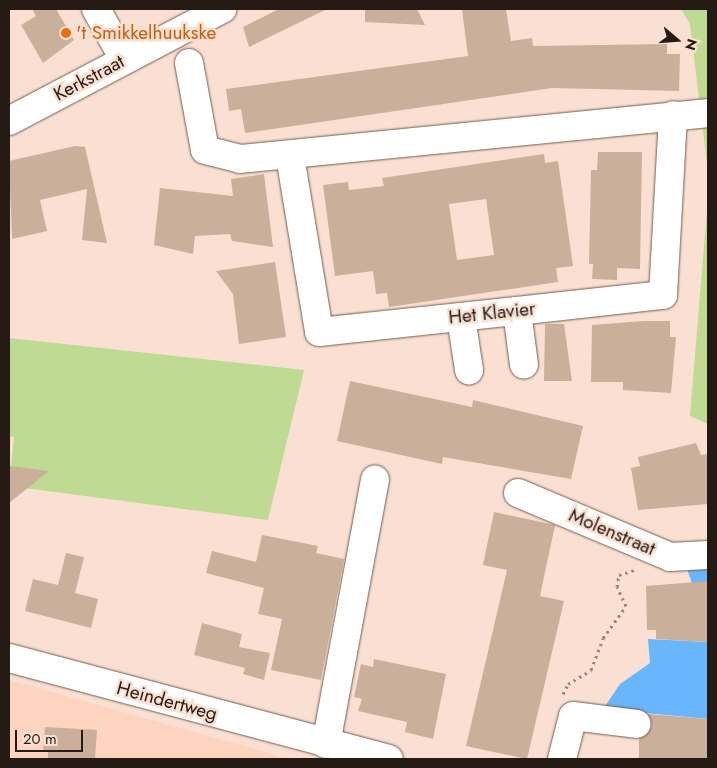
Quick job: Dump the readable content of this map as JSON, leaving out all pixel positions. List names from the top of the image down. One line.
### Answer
{"streets":{"street":["Kerkstraat","Het Klavier","Molenstraat","Heindertweg"]},"places":["'t Smikkelhuukske"],"scale_bar":"20 m","north":"right"}
